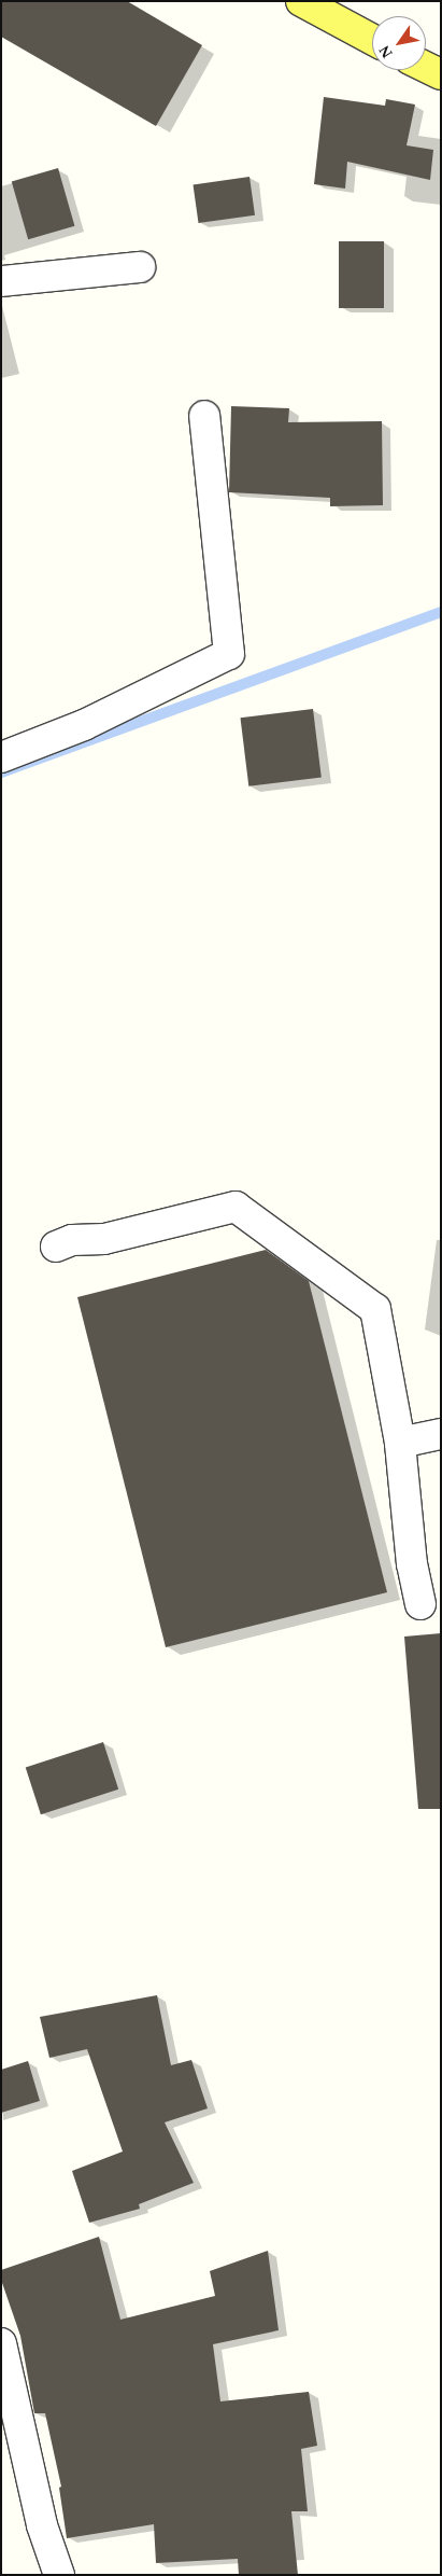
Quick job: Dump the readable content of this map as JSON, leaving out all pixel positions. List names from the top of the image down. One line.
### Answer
{"north":"bottom left"}
